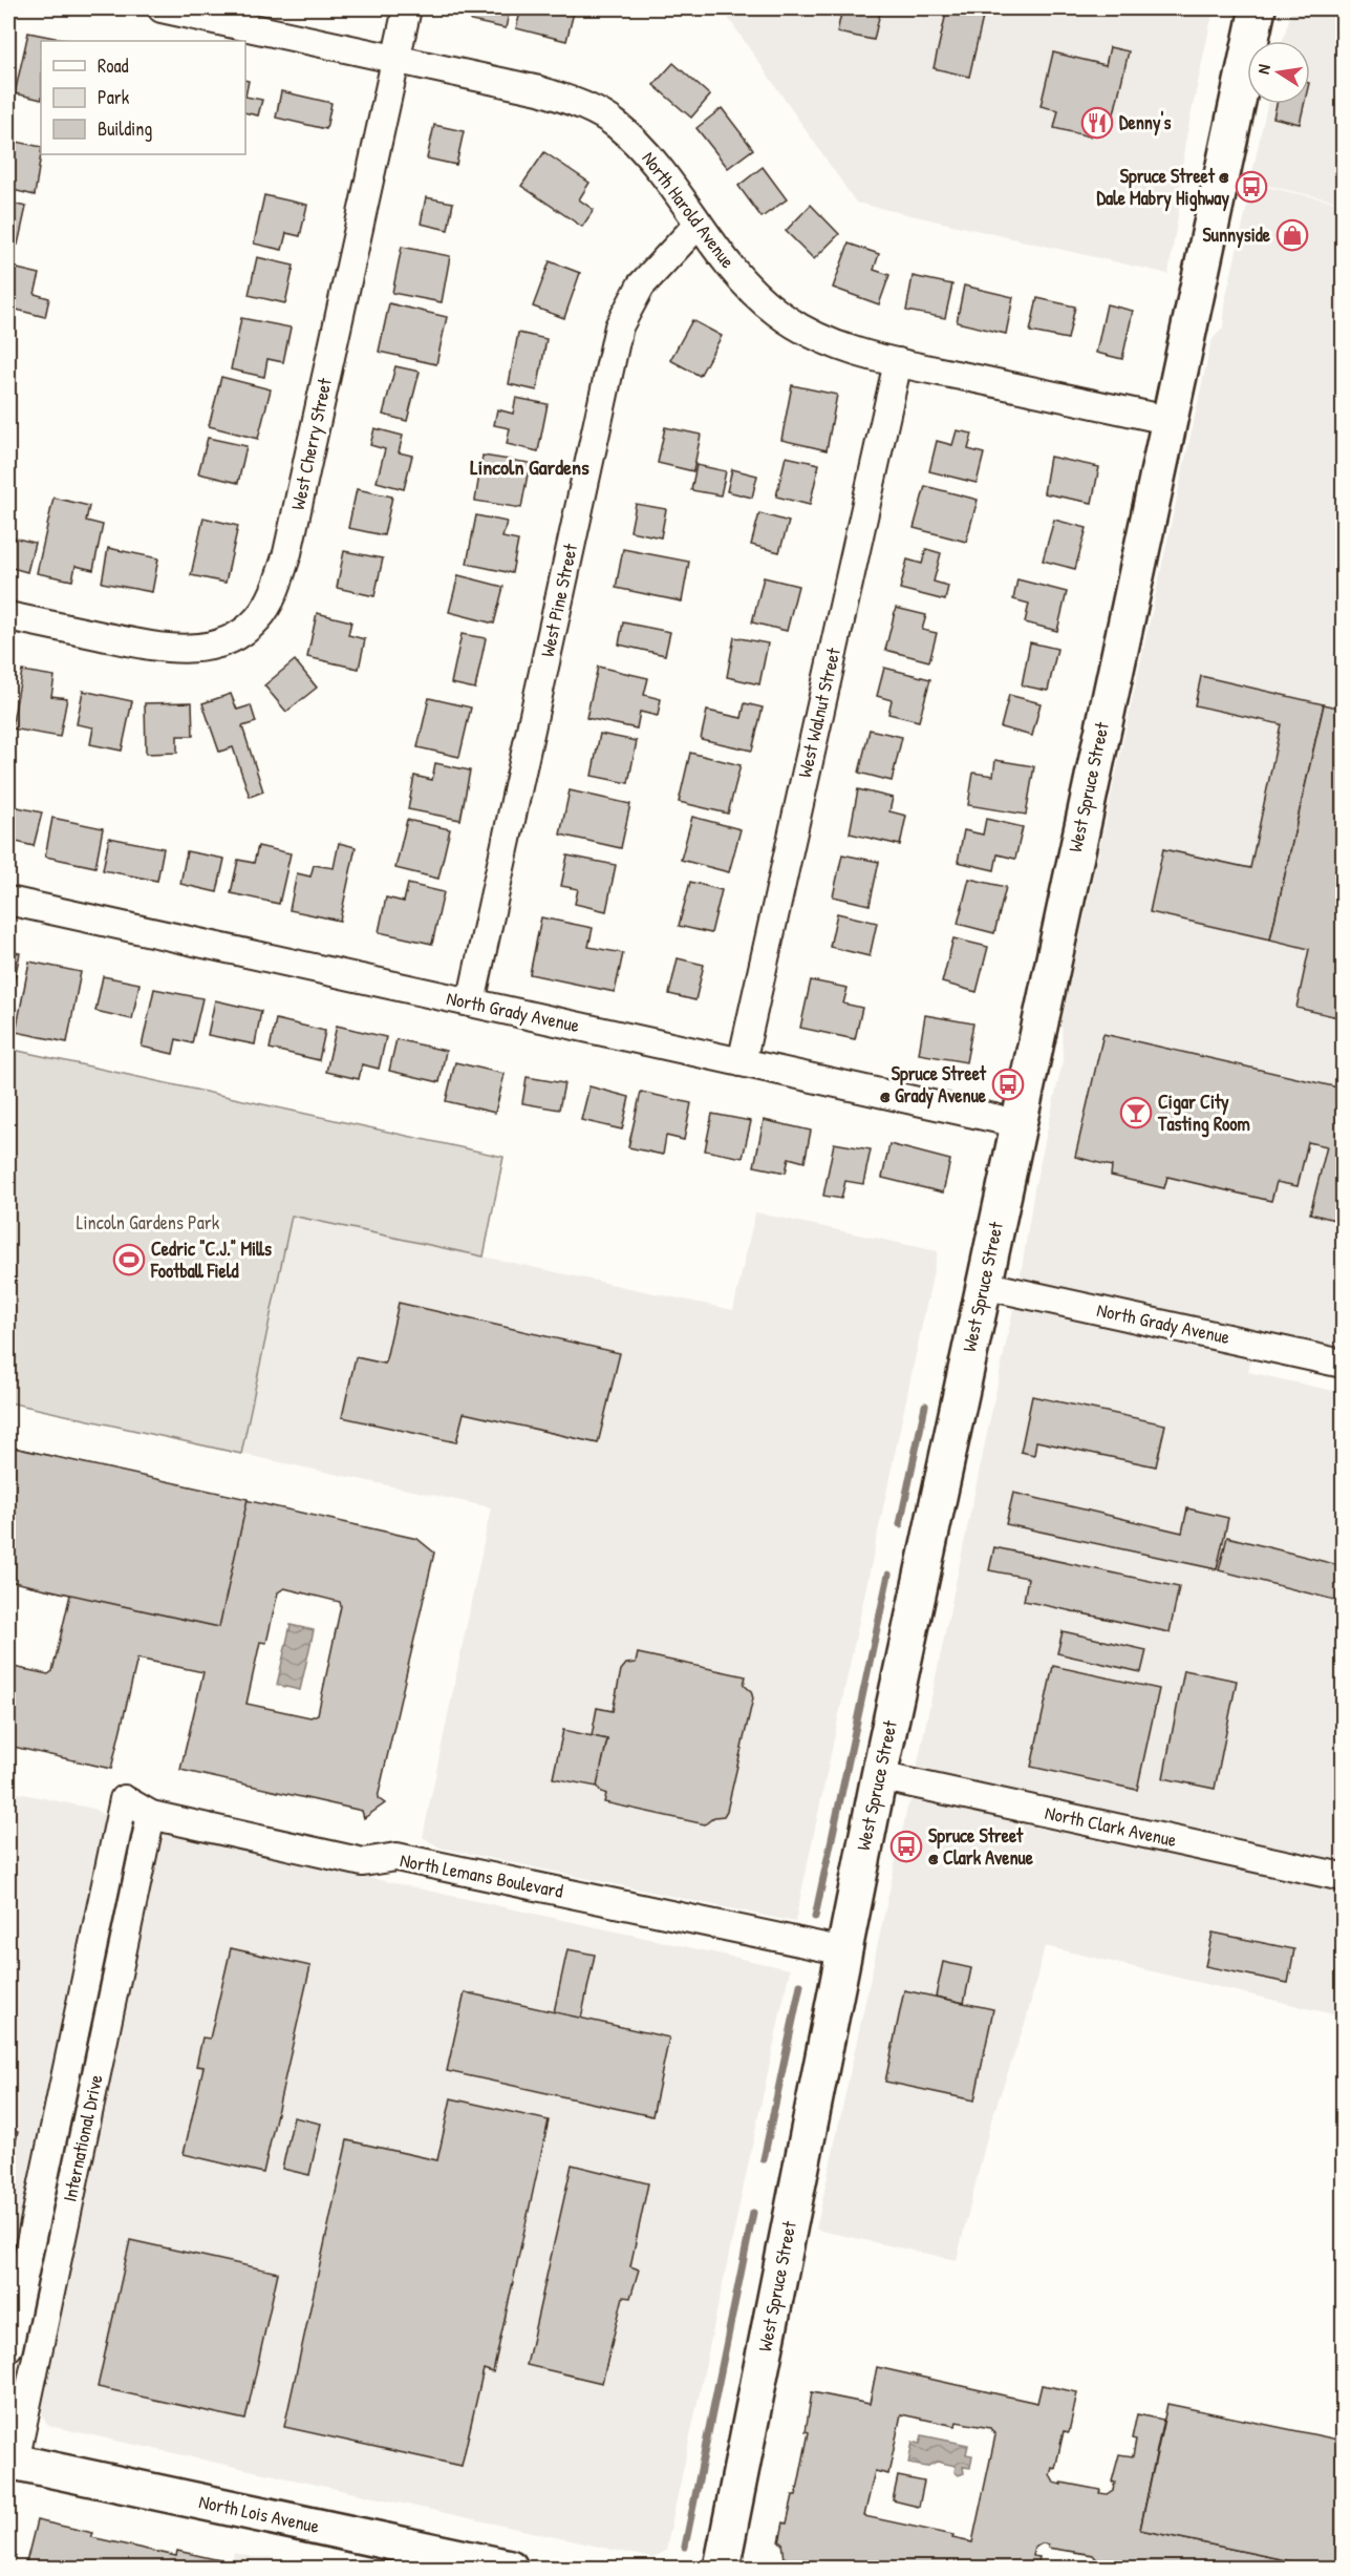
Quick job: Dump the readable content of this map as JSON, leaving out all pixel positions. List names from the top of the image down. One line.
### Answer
{"streets":{"street":["North Harold Avenue","West Cherry Street","West Pine Street","West Walnut Street","West Spruce Street","North Grady Avenue","North Clark Avenue","North Lemans Boulevard","International Drive","North Lois Avenue"]},"crossings":[["North Harold Avenue","West Cherry Street"],["North Harold Avenue","West Pine Street"],["North Harold Avenue","West Walnut Street"],["North Harold Avenue","West Spruce Street"],["West Pine Street","North Grady Avenue"],["West Walnut Street","North Grady Avenue"],["West Spruce Street","North Grady Avenue"],["West Spruce Street","North Clark Avenue"],["West Spruce Street","North Lemans Boulevard"],["North Lemans Boulevard","International Drive"],["International Drive","North Lois Avenue"]],"districts":["Lincoln Gardens"],"parks":["Lincoln Gardens Park"],"places":{"restaurant":["Denny's"],"bus stop":["Spruce Street @ Dale Mabry Highway","Spruce Street @ Grady Avenue","Spruce Street @ Clark Avenue"],"shop":["Sunnyside"],"bar":["Cigar City Tasting Room"],"sports":["Cedric \"C.J.\" Mills Football Field"]},"legend":["Road","Park","Building"],"north":"left"}
